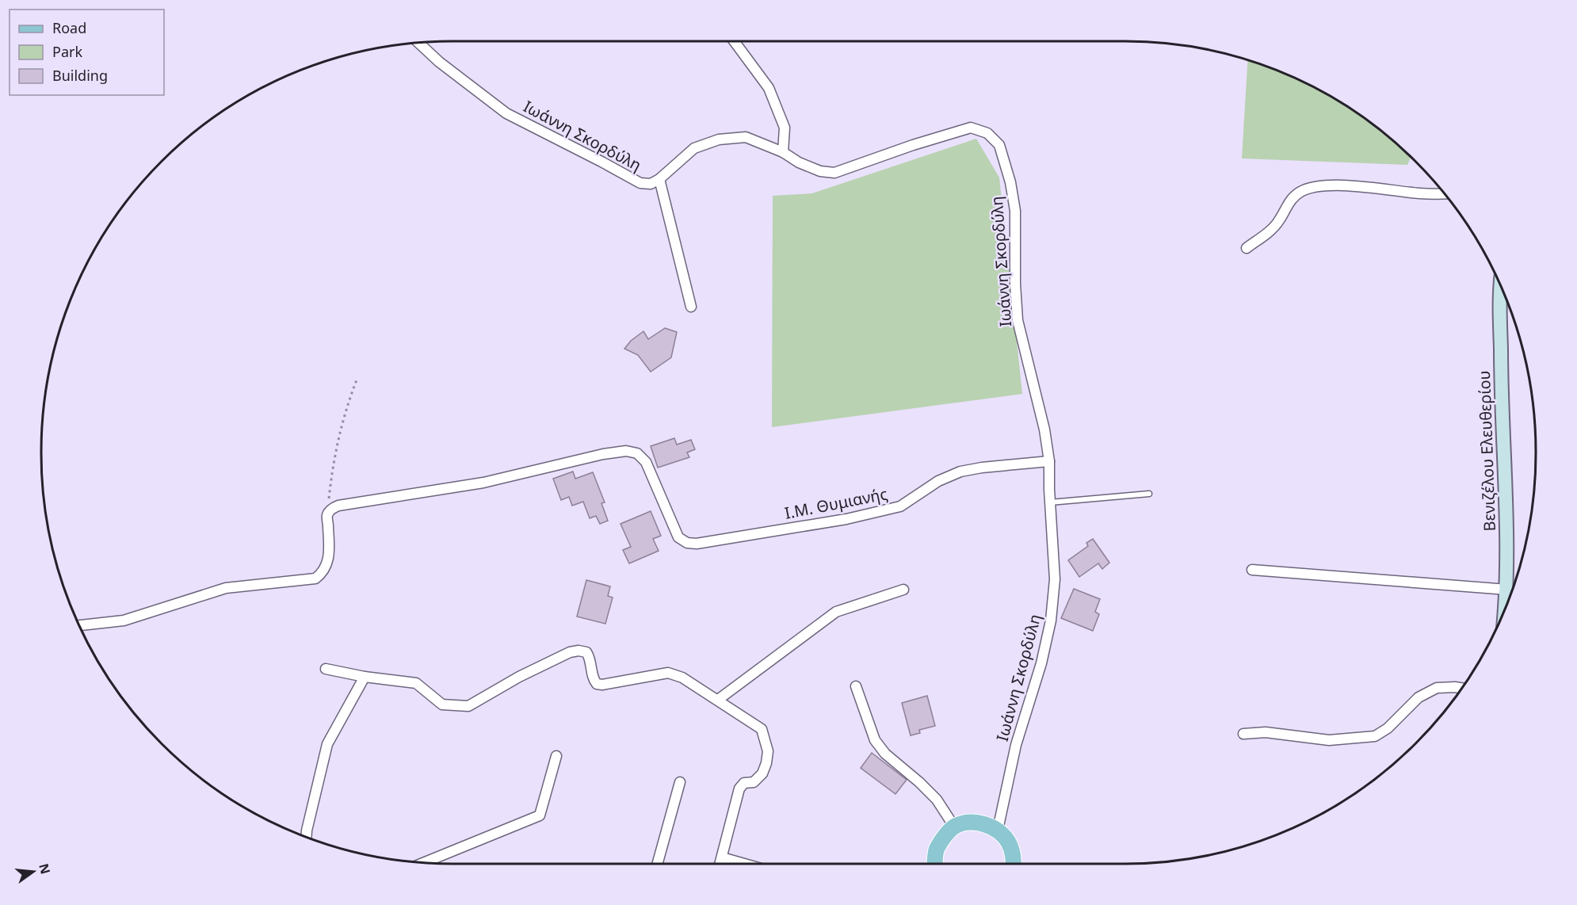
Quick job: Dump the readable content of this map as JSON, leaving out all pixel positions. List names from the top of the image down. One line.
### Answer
{"streets":{"street":["Ιωάννη Σκορδύλη","Βενιζέλου Ελευθερίου","Ι.Μ. Θυμιανής"]},"crossings":[["Ιωάννη Σκορδύλη","Ι.Μ. Θυμιανής"]],"legend":["Road","Park","Building"],"north":"right"}
